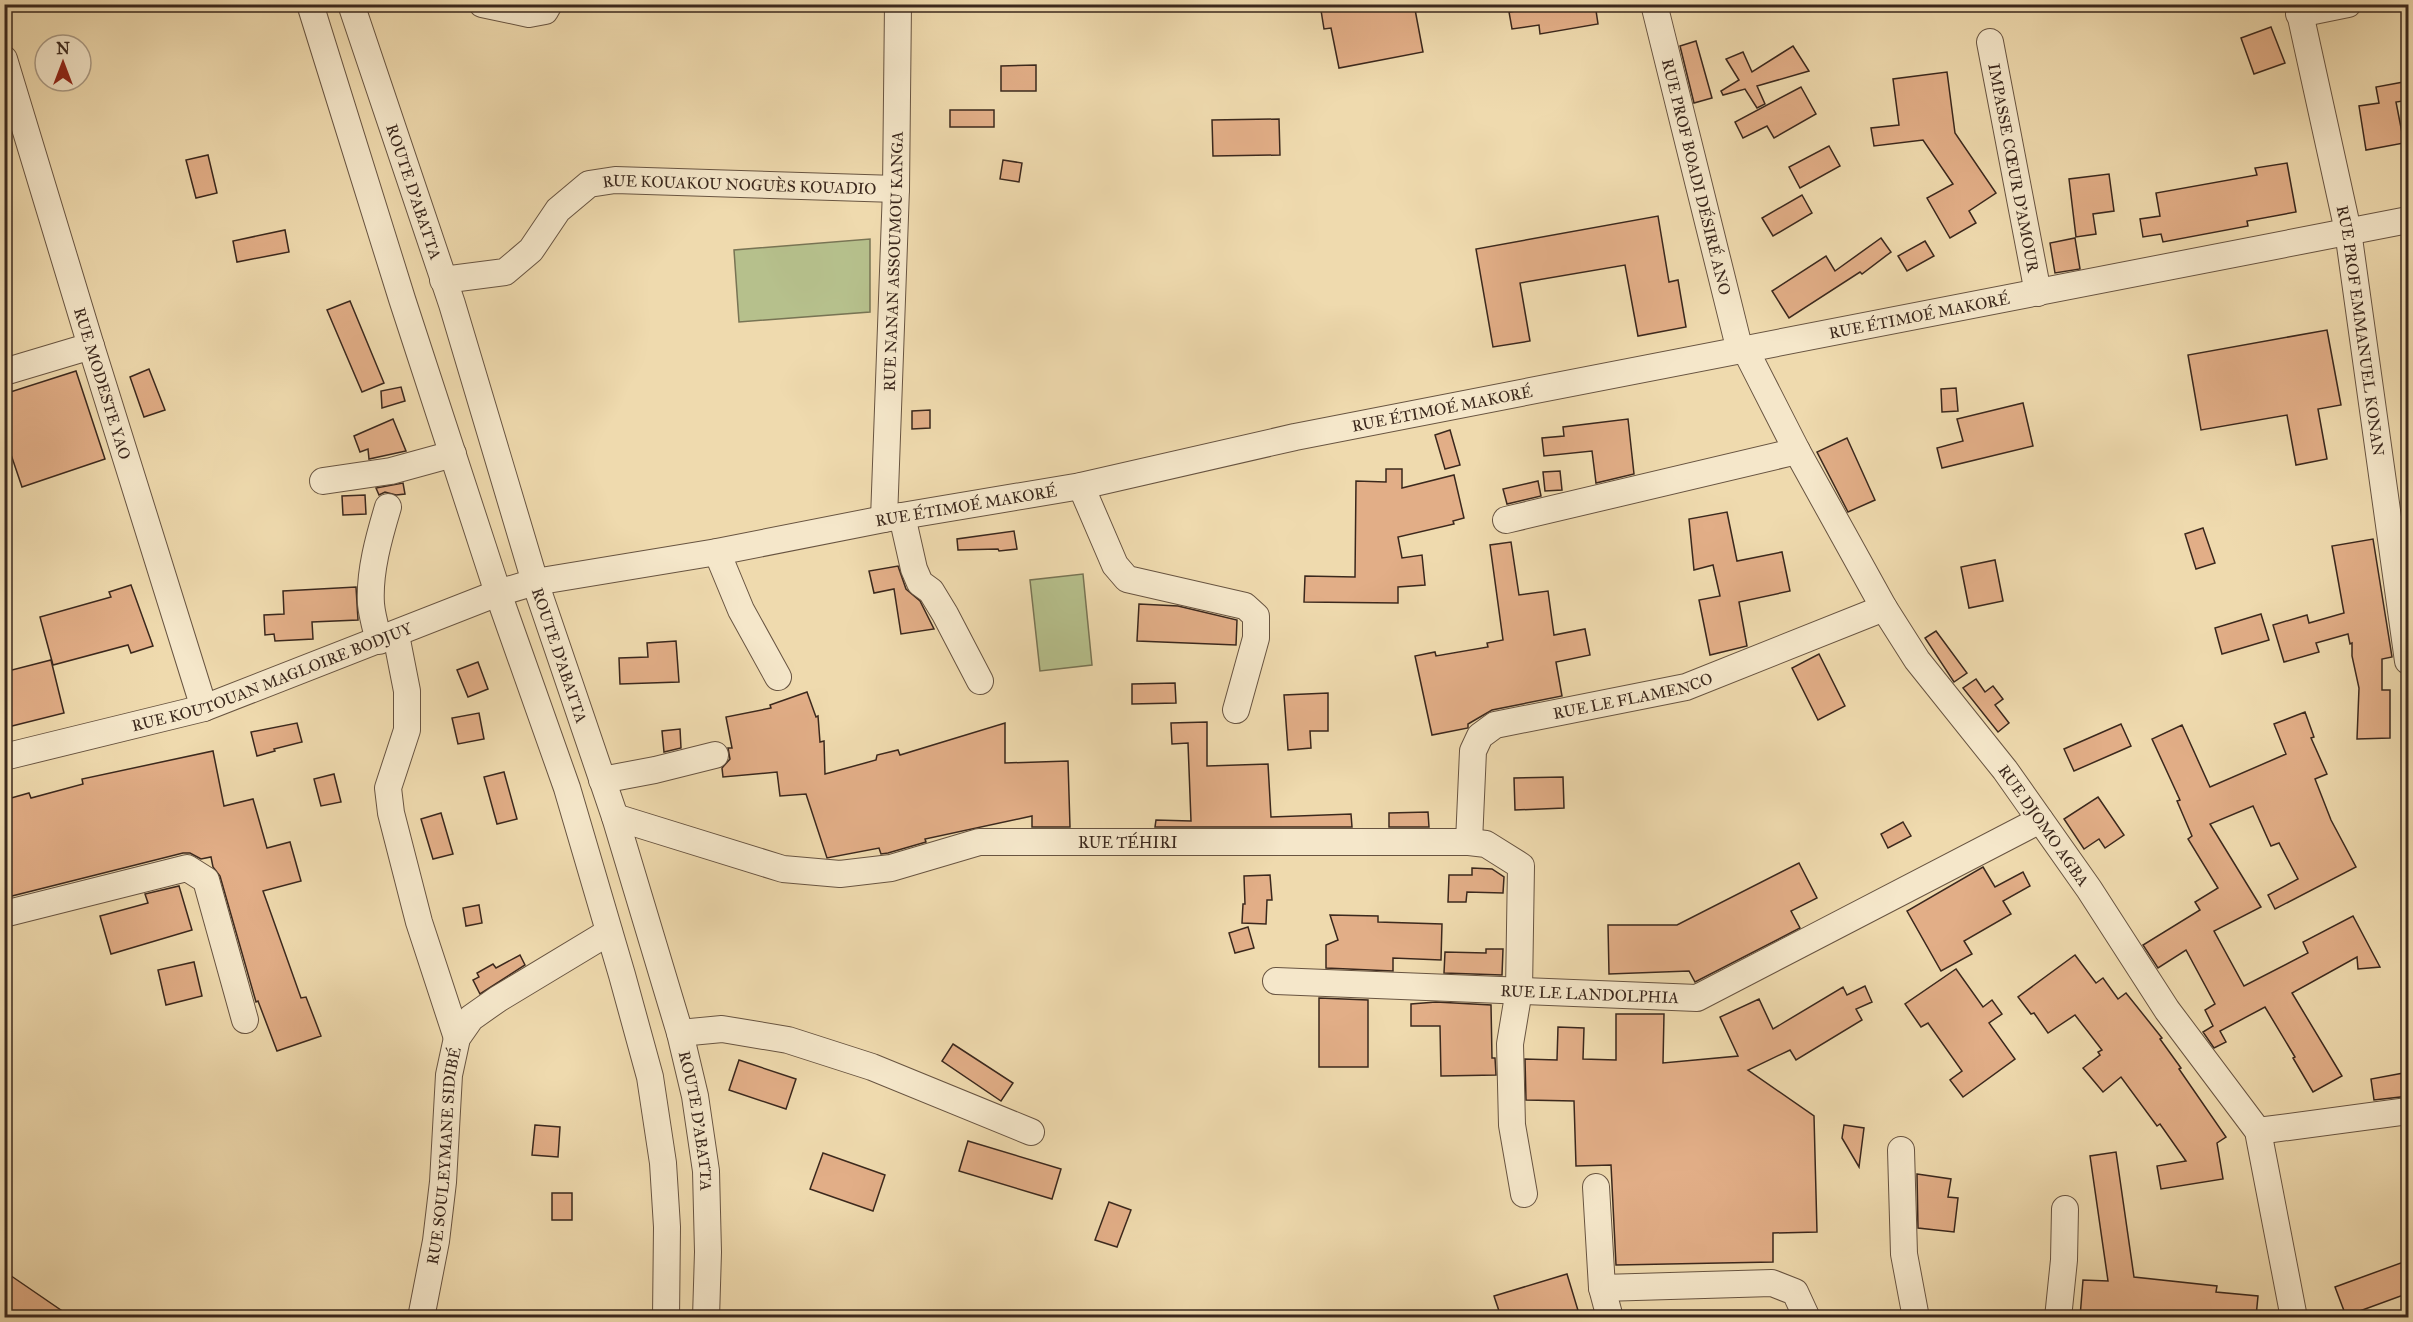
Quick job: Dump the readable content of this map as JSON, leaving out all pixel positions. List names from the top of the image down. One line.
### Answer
{"streets":{"street":["IMPASSE CŒUR D'AMOUR","RUE PROF BOADI DÉSIRÉ ANO","RUE KOUAKOU NOGUÈS KOUADIO","ROUTE D'ABATTA","RUE NANAN ASSOUMOU KANGA","RUE ÉTIMOÉ MAKORÉ","RUE PROF EMMANUEL KONAN","RUE MODESTE YAO","RUE KOUTOUAN MAGLOIRE BODJUY","RUE LE FLAMENCO","RUE DJOMO AGBA","RUE TÉHIRI","RUE LE LANDOLPHIA","RUE SOULEYMANE SIDIBÉ"]},"crossings":[["IMPASSE CŒUR D'AMOUR","RUE ÉTIMOÉ MAKORÉ"],["RUE PROF BOADI DÉSIRÉ ANO","RUE ÉTIMOÉ MAKORÉ"],["RUE PROF BOADI DÉSIRÉ ANO","RUE DJOMO AGBA"],["RUE KOUAKOU NOGUÈS KOUADIO","ROUTE D'ABATTA"],["RUE KOUAKOU NOGUÈS KOUADIO","RUE NANAN ASSOUMOU KANGA"],["ROUTE D'ABATTA","RUE ÉTIMOÉ MAKORÉ"],["ROUTE D'ABATTA","RUE KOUTOUAN MAGLOIRE BODJUY"],["ROUTE D'ABATTA","RUE TÉHIRI"],["RUE NANAN ASSOUMOU KANGA","RUE ÉTIMOÉ MAKORÉ"],["RUE ÉTIMOÉ MAKORÉ","RUE PROF EMMANUEL KONAN"],["RUE ÉTIMOÉ MAKORÉ","RUE KOUTOUAN MAGLOIRE BODJUY"],["RUE ÉTIMOÉ MAKORÉ","RUE DJOMO AGBA"],["RUE MODESTE YAO","RUE KOUTOUAN MAGLOIRE BODJUY"],["RUE LE FLAMENCO","RUE DJOMO AGBA"],["RUE LE FLAMENCO","RUE TÉHIRI"],["RUE DJOMO AGBA","RUE LE LANDOLPHIA"],["RUE TÉHIRI","RUE LE LANDOLPHIA"]],"north":"top"}
